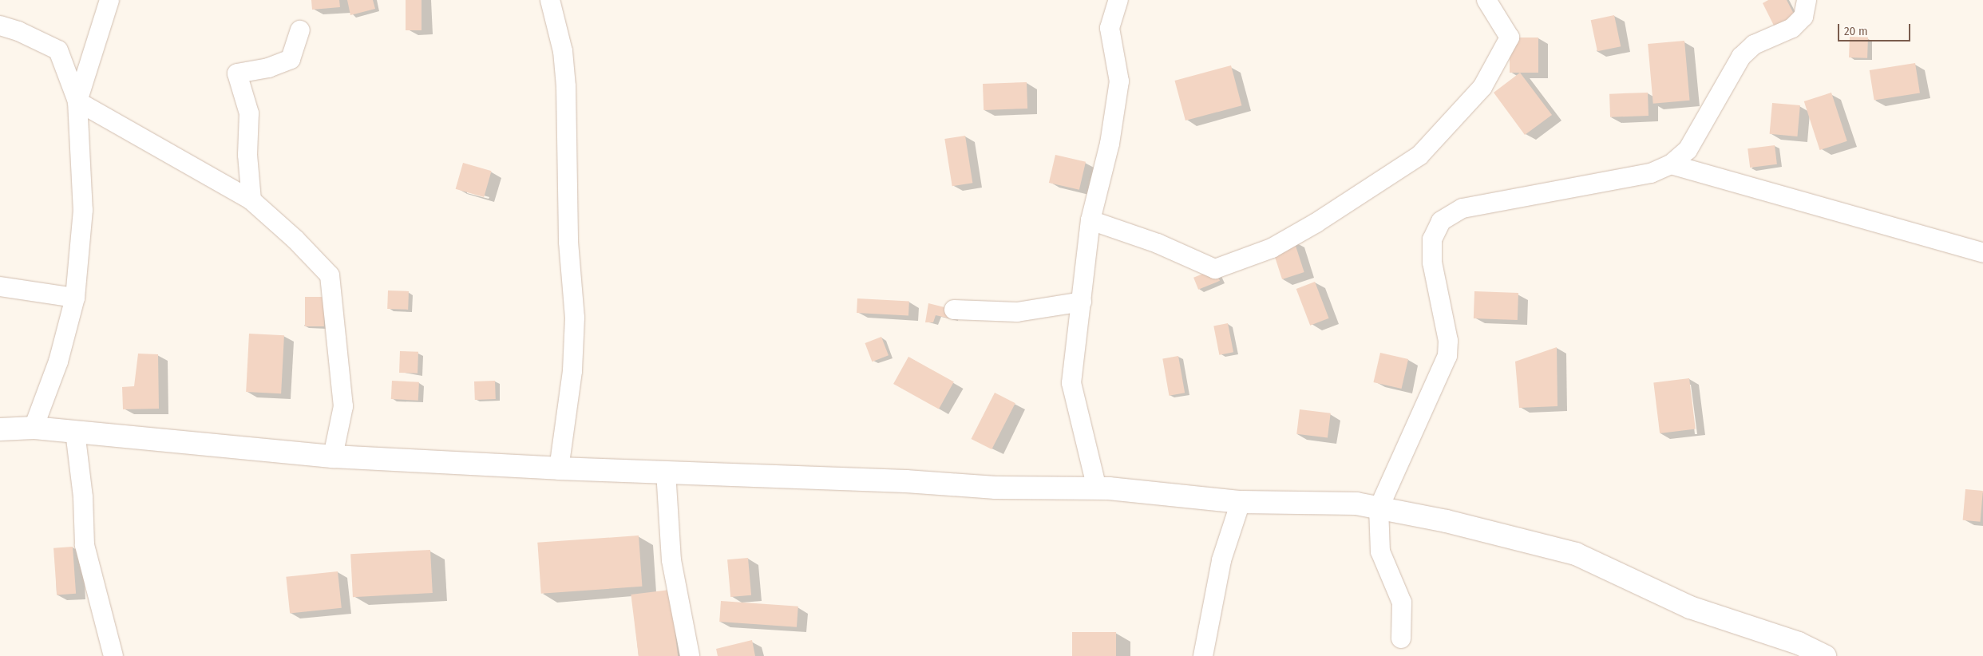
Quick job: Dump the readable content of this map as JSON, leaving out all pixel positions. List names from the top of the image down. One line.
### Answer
{"scale_bar":"20 m"}
